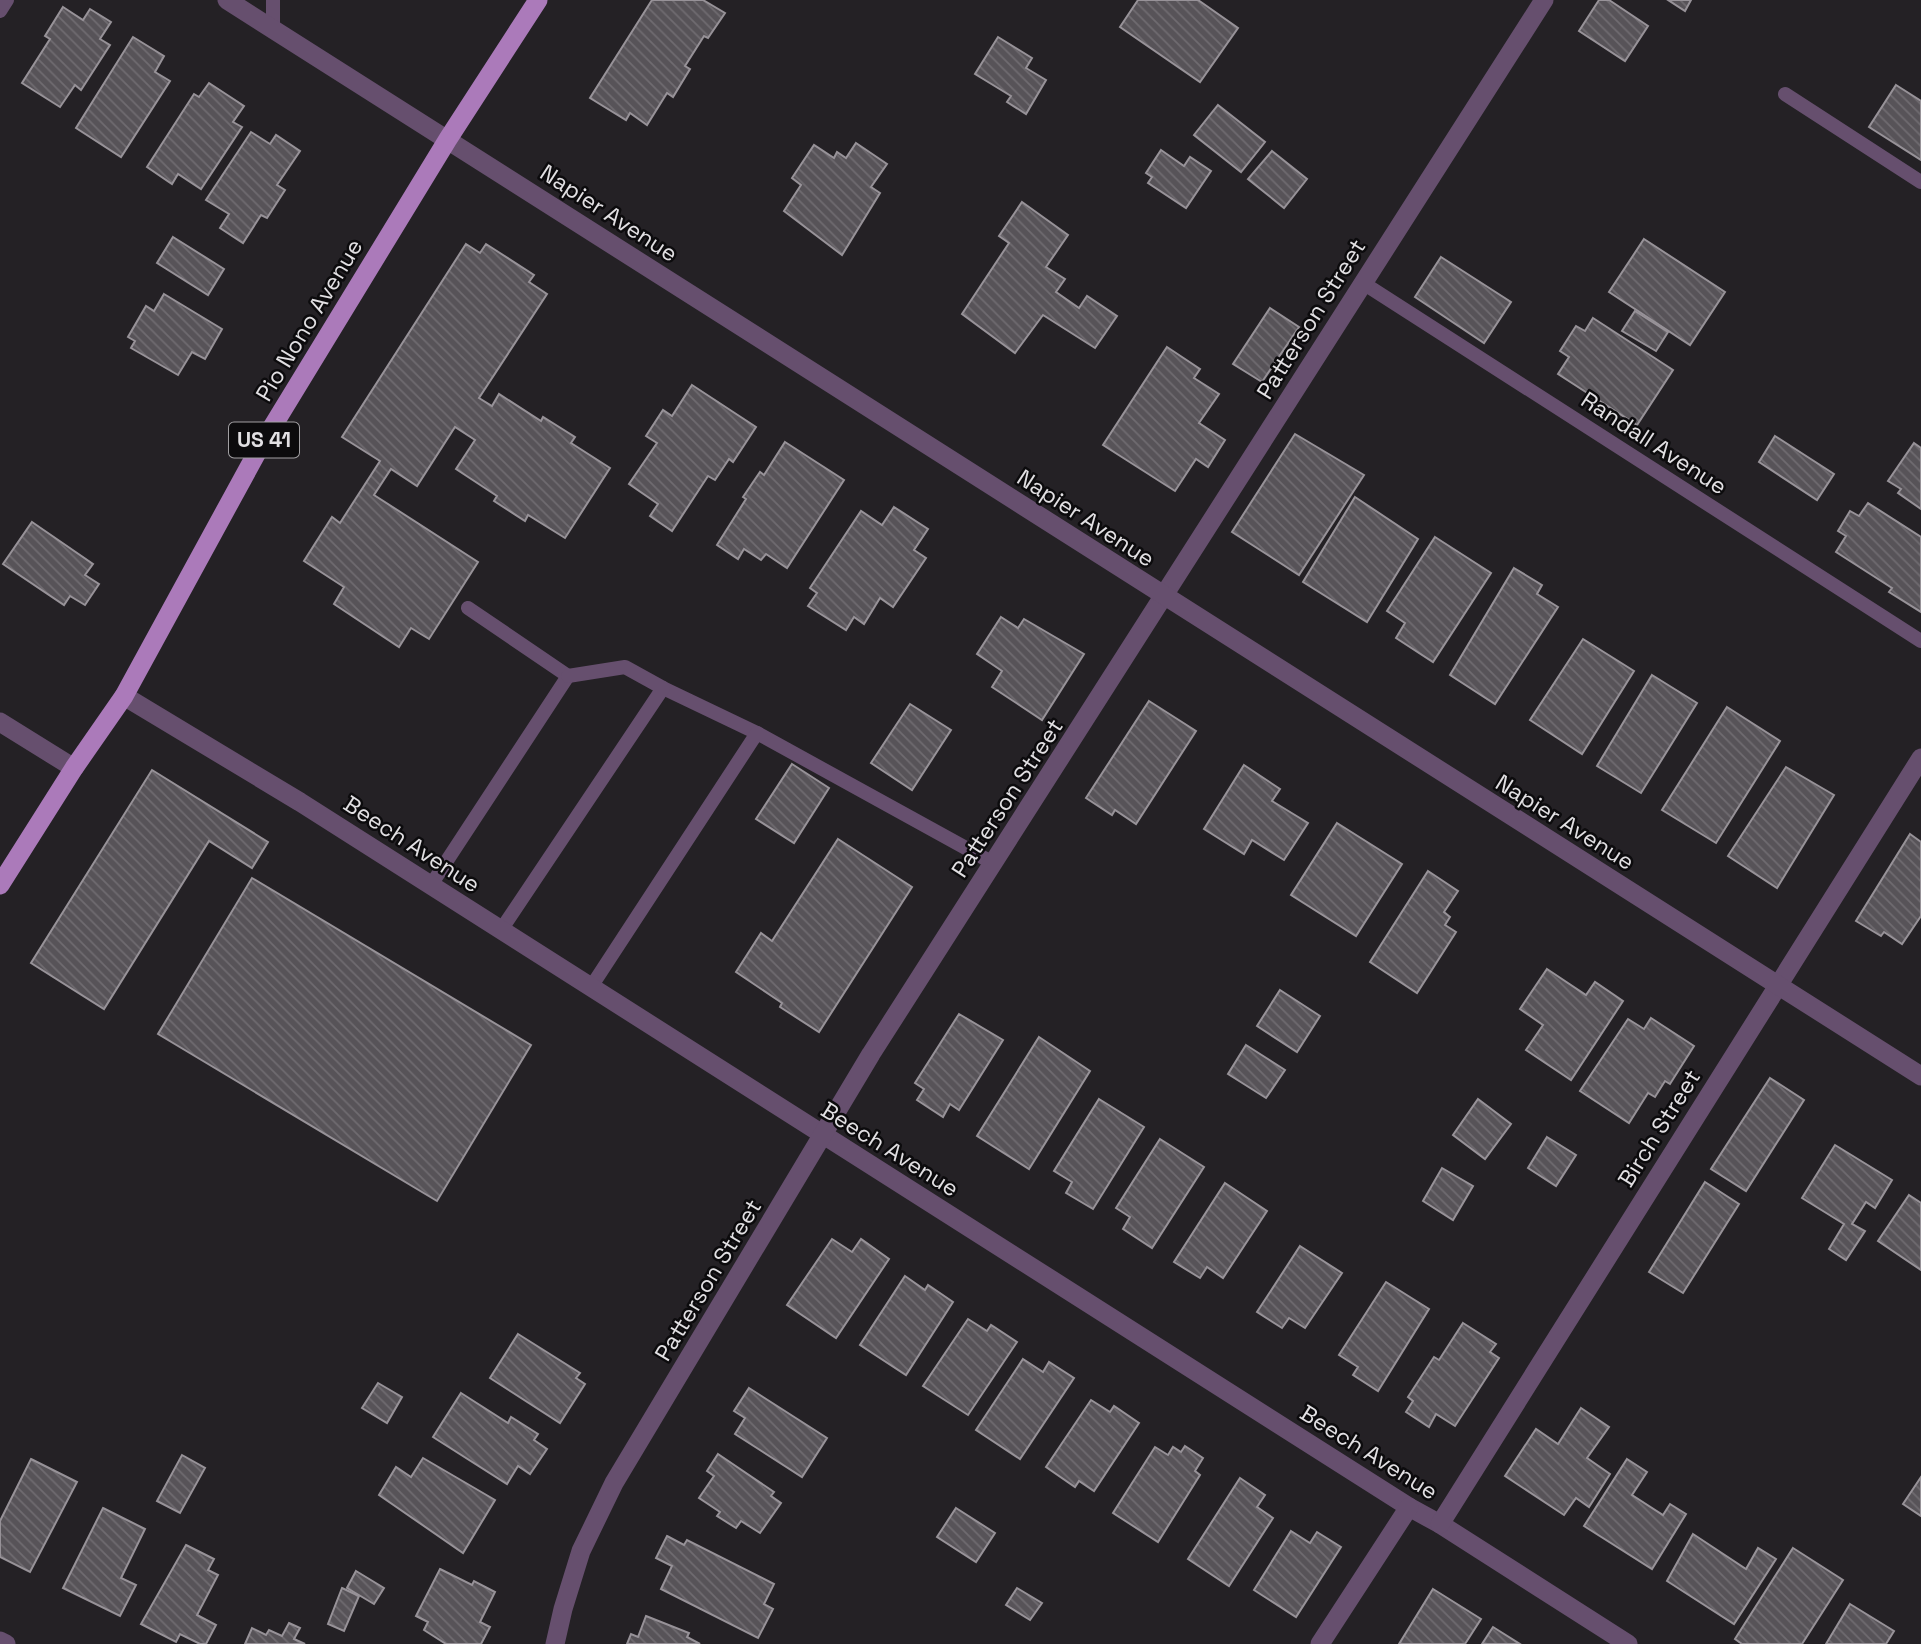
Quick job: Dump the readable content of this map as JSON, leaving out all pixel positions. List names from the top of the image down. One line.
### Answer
{"streets":{"main road":["Pio Nono Avenue","US 41"],"street":["Napier Avenue","Patterson Street","Beech Avenue","Birch Street"],"lane":["Randall Avenue"]},"crossings":[["Napier Avenue","Patterson Street"],["Napier Avenue","Pio Nono Avenue"],["Napier Avenue","Birch Street"],["Patterson Street","Randall Avenue"],["Patterson Street","Beech Avenue"],["Pio Nono Avenue","Beech Avenue"],["Beech Avenue","Birch Street"]]}
